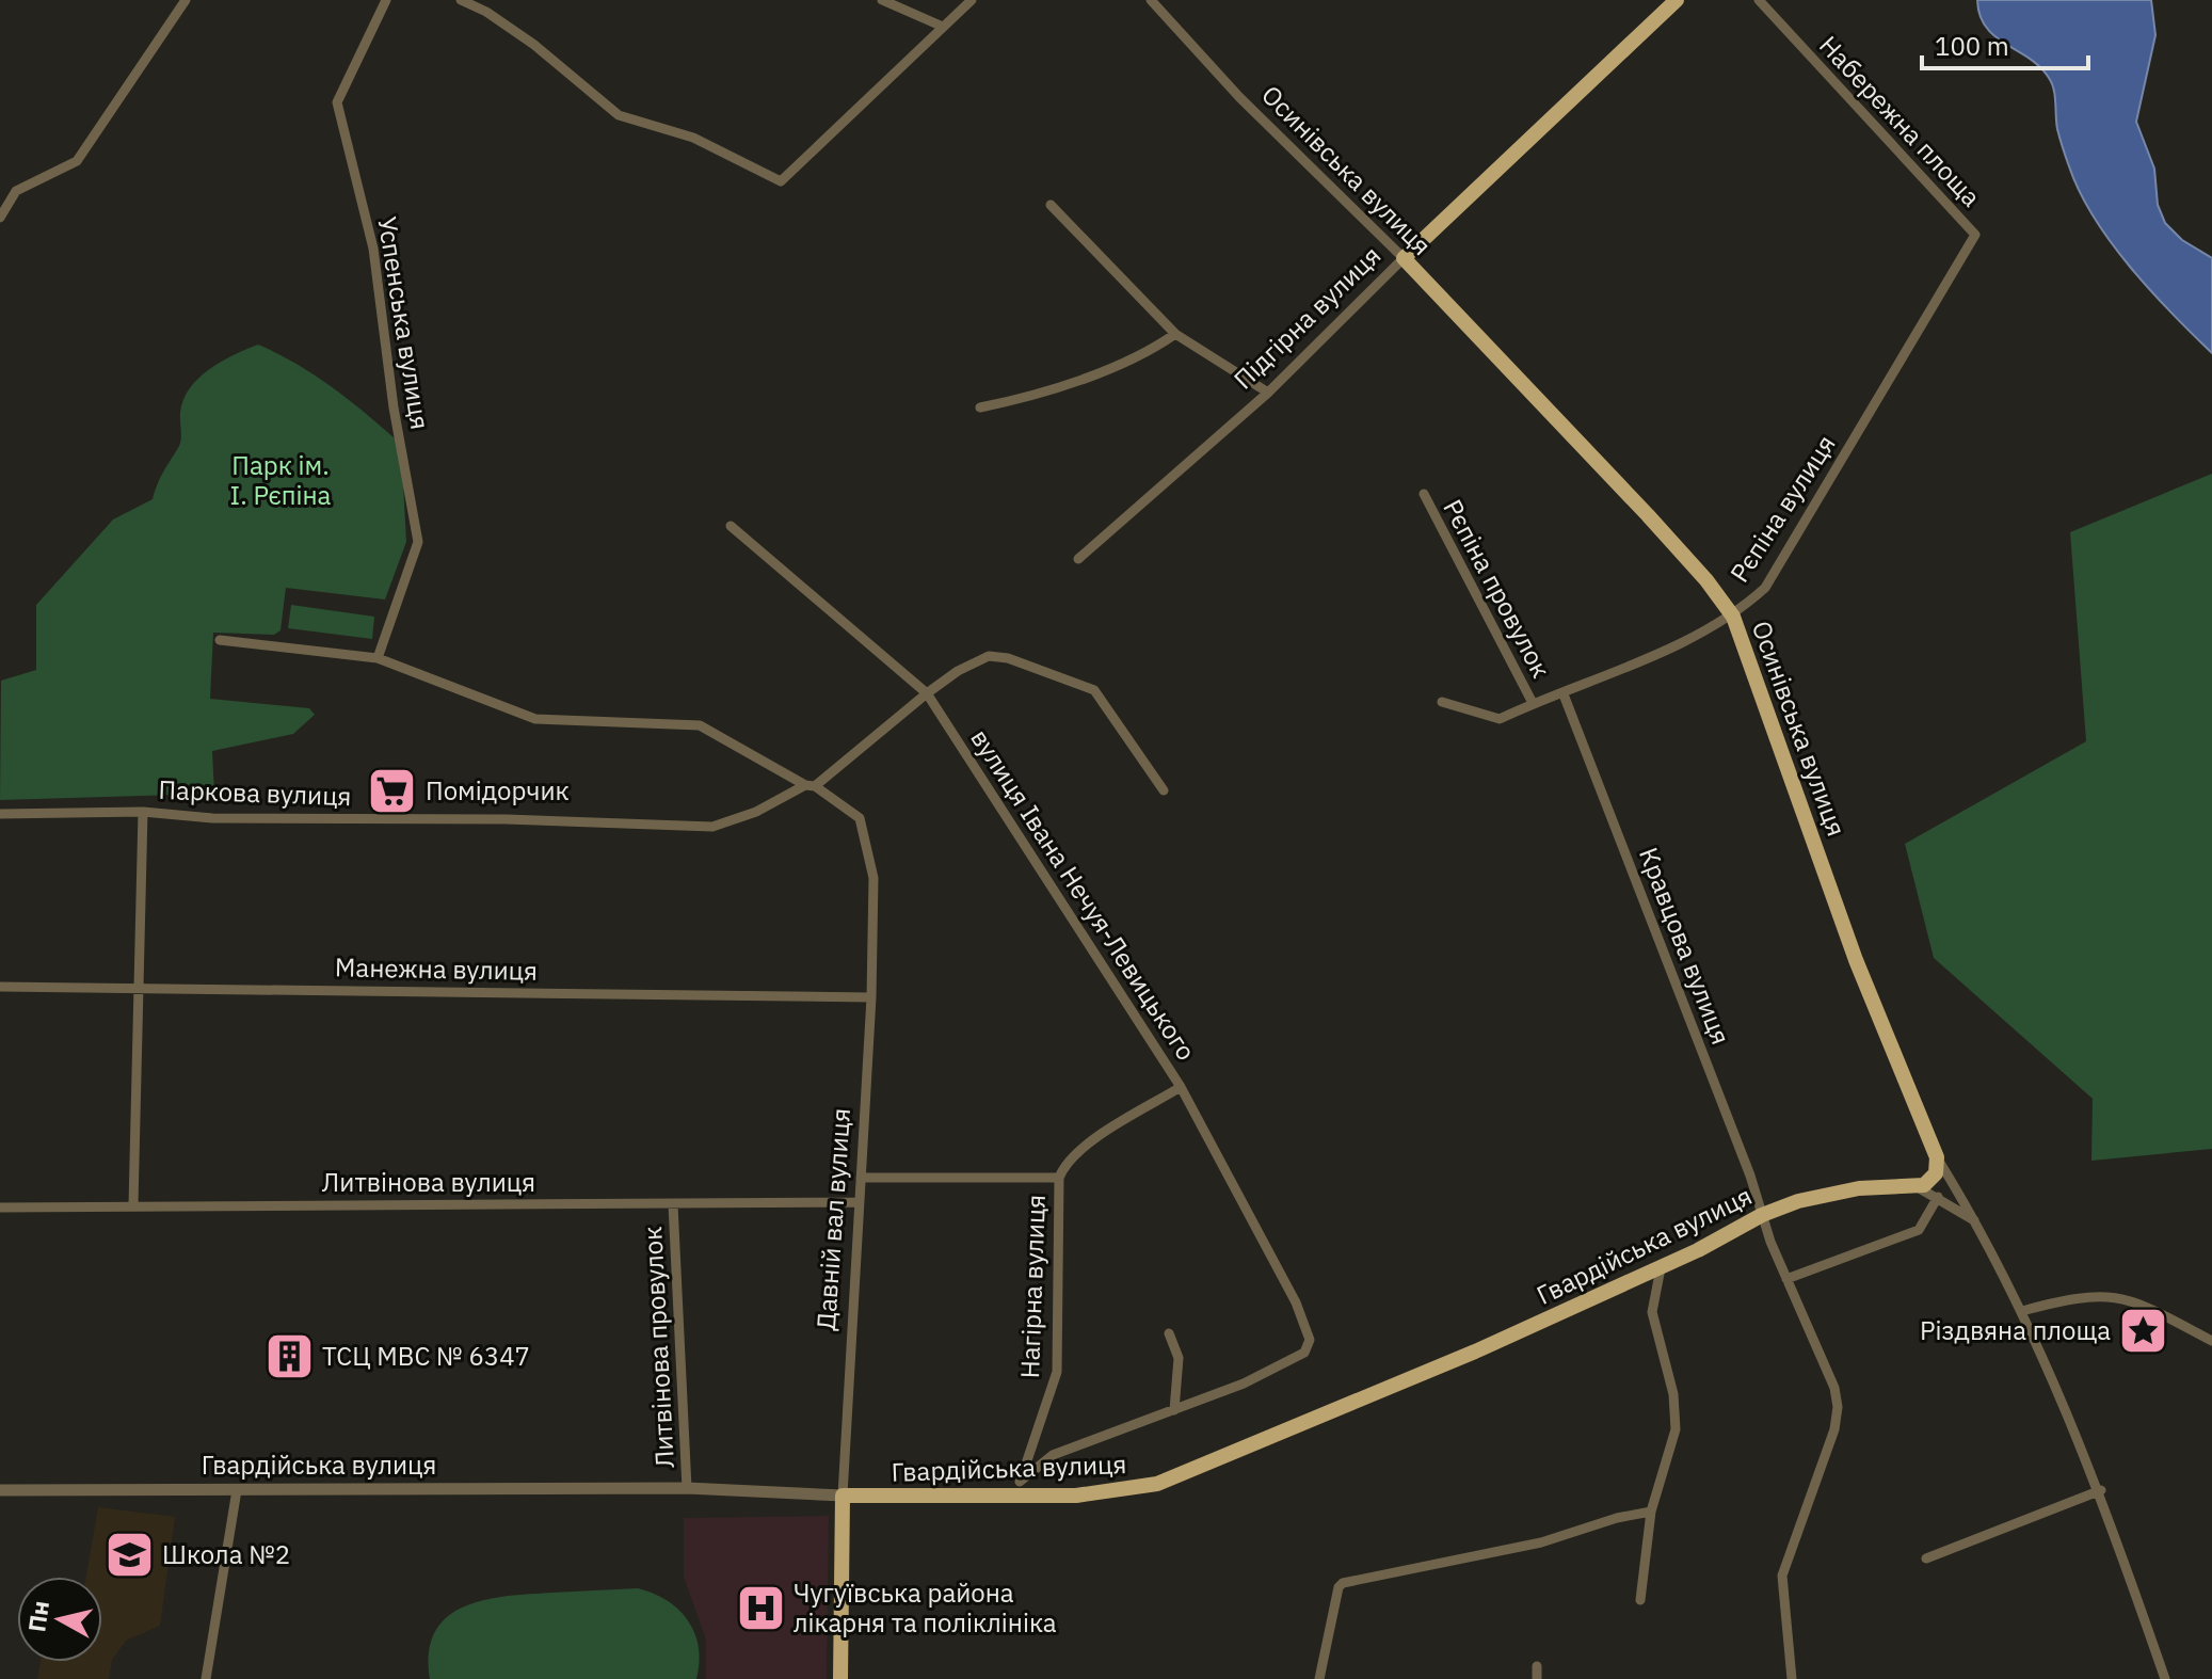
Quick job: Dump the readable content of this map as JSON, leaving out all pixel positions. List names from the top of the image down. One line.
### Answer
{"streets":{"main road":["Осинівська вулиця","Підгірна вулиця","Давній вал вулиця","Гвардійська вулиця"],"street":["Набережна площа","Успенська вулиця","Рєпіна вулиця","Рєпіна провулок","Паркова вулиця","вулиця Івана Нечуя-Левицького","Кравцова вулиця","Манежна вулиця","Литвінова вулиця","Нагірна вулиця","Литвінова провулок"]},"crossings":[["Набережна площа","Рєпіна вулиця"],["Осинівська вулиця","Підгірна вулиця"],["Осинівська вулиця","Рєпіна вулиця"],["Успенська вулиця","Давній вал вулиця"],["Рєпіна вулиця","Рєпіна провулок"],["Рєпіна вулиця","Кравцова вулиця"],["Паркова вулиця","вулиця Івана Нечуя-Левицького"],["Паркова вулиця","Давній вал вулиця"],["вулиця Івана Нечуя-Левицького","Нагірна вулиця"],["Кравцова вулиця","Гвардійська вулиця"],["Манежна вулиця","Давній вал вулиця"],["Литвінова вулиця","Давній вал вулиця"],["Литвінова вулиця","Литвінова провулок"],["Давній вал вулиця","Гвардійська вулиця"],["Гвардійська вулиця","Нагірна вулиця"],["Гвардійська вулиця","Литвінова провулок"]],"parks":["Парк ім. І. Рєпіна"],"places":{"supermarket":["Помідорчик"],"place":["Різдвяна площа"],"building":["ТСЦ МВС № 6347"],"school or university":["Школа №2"],"hospital":["Чугуївська района лікарня та поліклініка"]},"scale_bar":"100 m","north":"left"}
